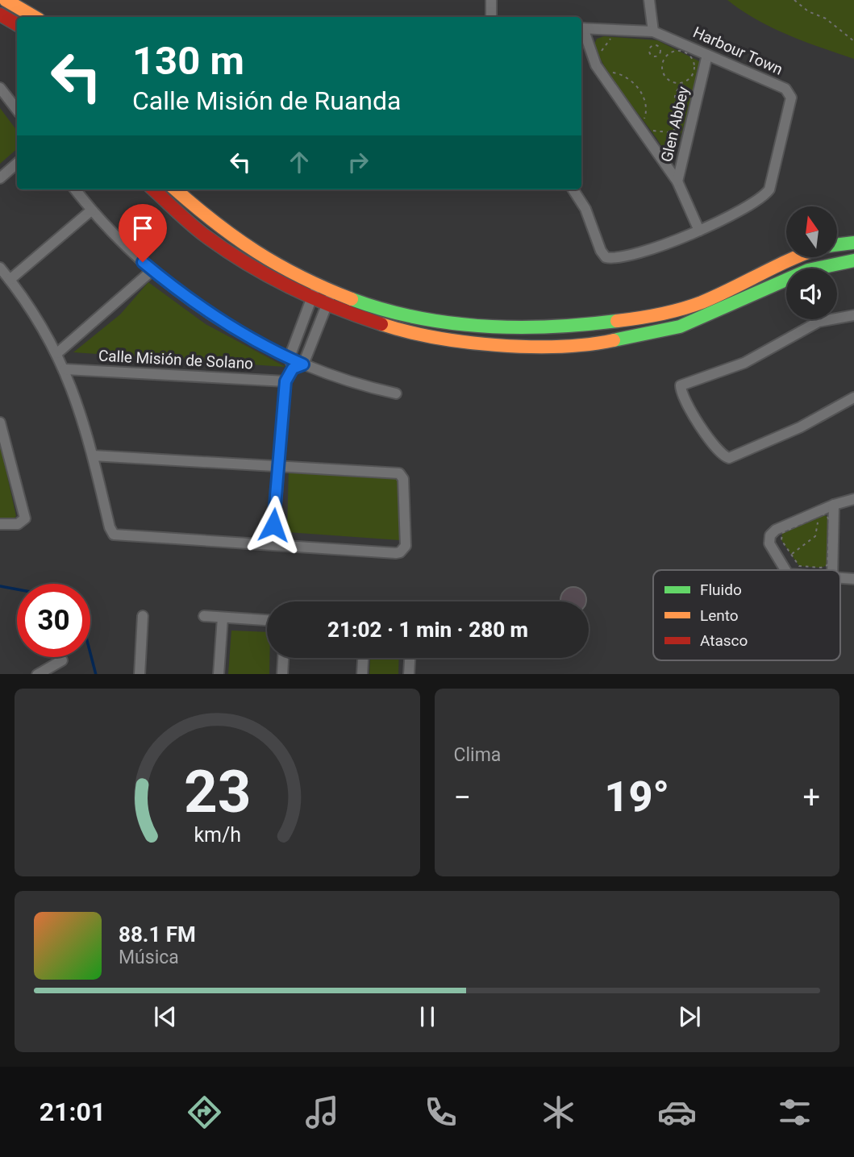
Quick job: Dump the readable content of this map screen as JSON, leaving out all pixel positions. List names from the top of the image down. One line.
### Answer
{"streets":{"street":["Harbour Town","Glen Abbey","Calle Misión de Solano"]},"crossings":[["Harbour Town","Glen Abbey"]],"legend":["Fluido","Lento","Atasco"],"north":"top","page":{"turn":["130 m","Calle Misión de Ruanda"],"limit":"30","trip":"21:02 · 1 min · 280 m","tile":"Clima","heat":["−","19°","+"],"song":["88.1 FM","Música"],"tabs":"21:01","gauge":["23","km/h"]}}
